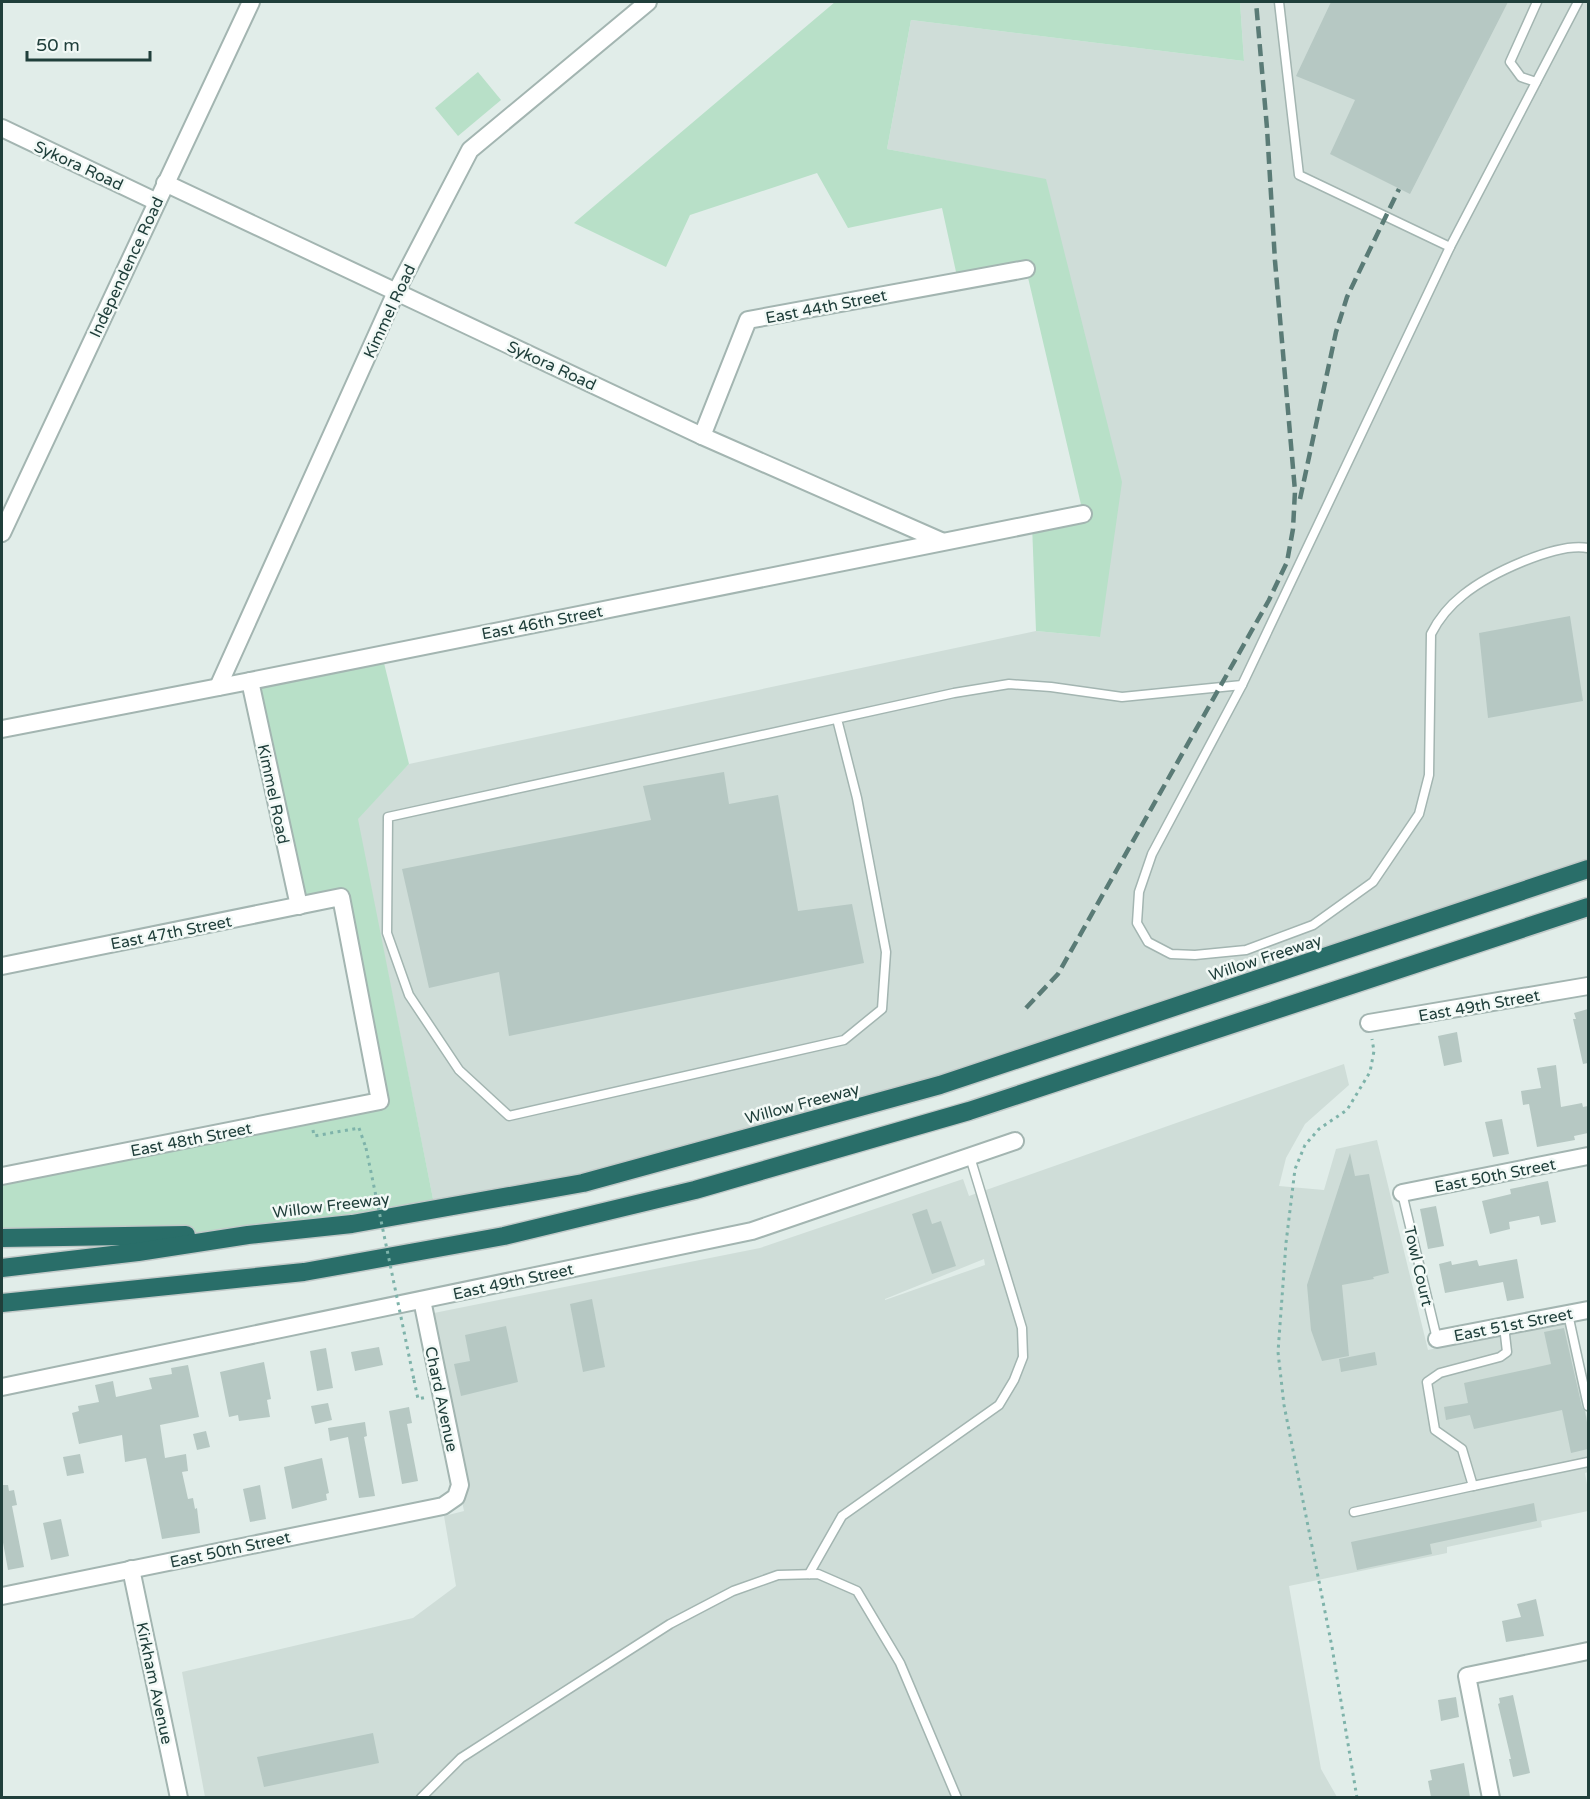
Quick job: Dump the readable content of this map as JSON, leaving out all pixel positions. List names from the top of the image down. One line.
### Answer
{"streets":{"highway":["Willow Freeway"],"street":["Sykora Road","Independence Road","East 44th Street","Kimmel Road","East 46th Street","East 47th Street","East 49th Street","East 48th Street","East 50th Street","East 51st Street","Chard Avenue","Kirkham Avenue"],"lane":["Towl Court"]},"crossings":[["Sykora Road","Independence Road"],["Sykora Road","East 44th Street"],["Sykora Road","Kimmel Road"],["Sykora Road","East 46th Street"],["Kimmel Road","East 46th Street"],["Kimmel Road","East 47th Street"],["East 47th Street","East 48th Street"],["East 49th Street","Chard Avenue"],["East 50th Street","Towl Court"],["East 50th Street","Chard Avenue"],["East 50th Street","Kirkham Avenue"],["Towl Court","East 51st Street"]],"scale_bar":"50 m"}
